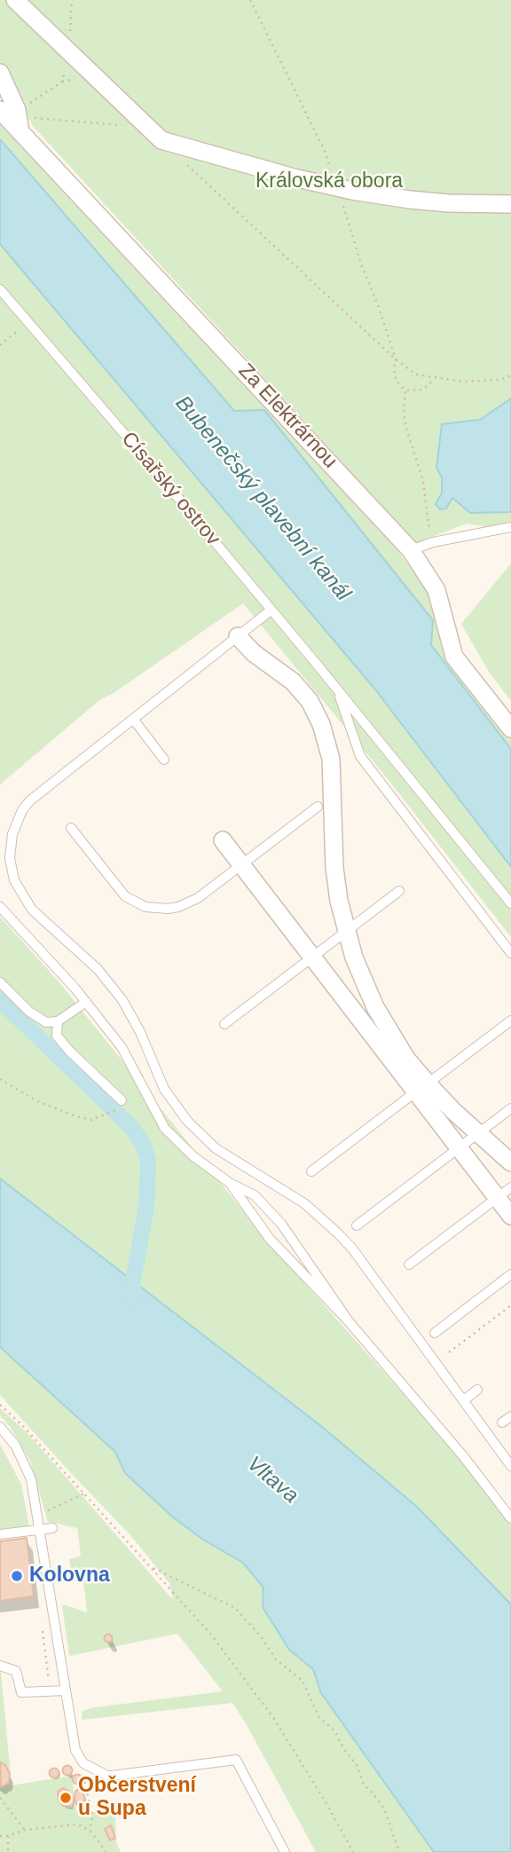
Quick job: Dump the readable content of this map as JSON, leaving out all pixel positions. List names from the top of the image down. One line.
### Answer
{"streets":{"street":["Za Elektrárnou"],"lane":["Císařský ostrov"]},"water":["Bubenečský plavební kanál","Vltava"],"parks":["Královská obora"],"places":["Kolovna","Občerstvení u Supa"]}
